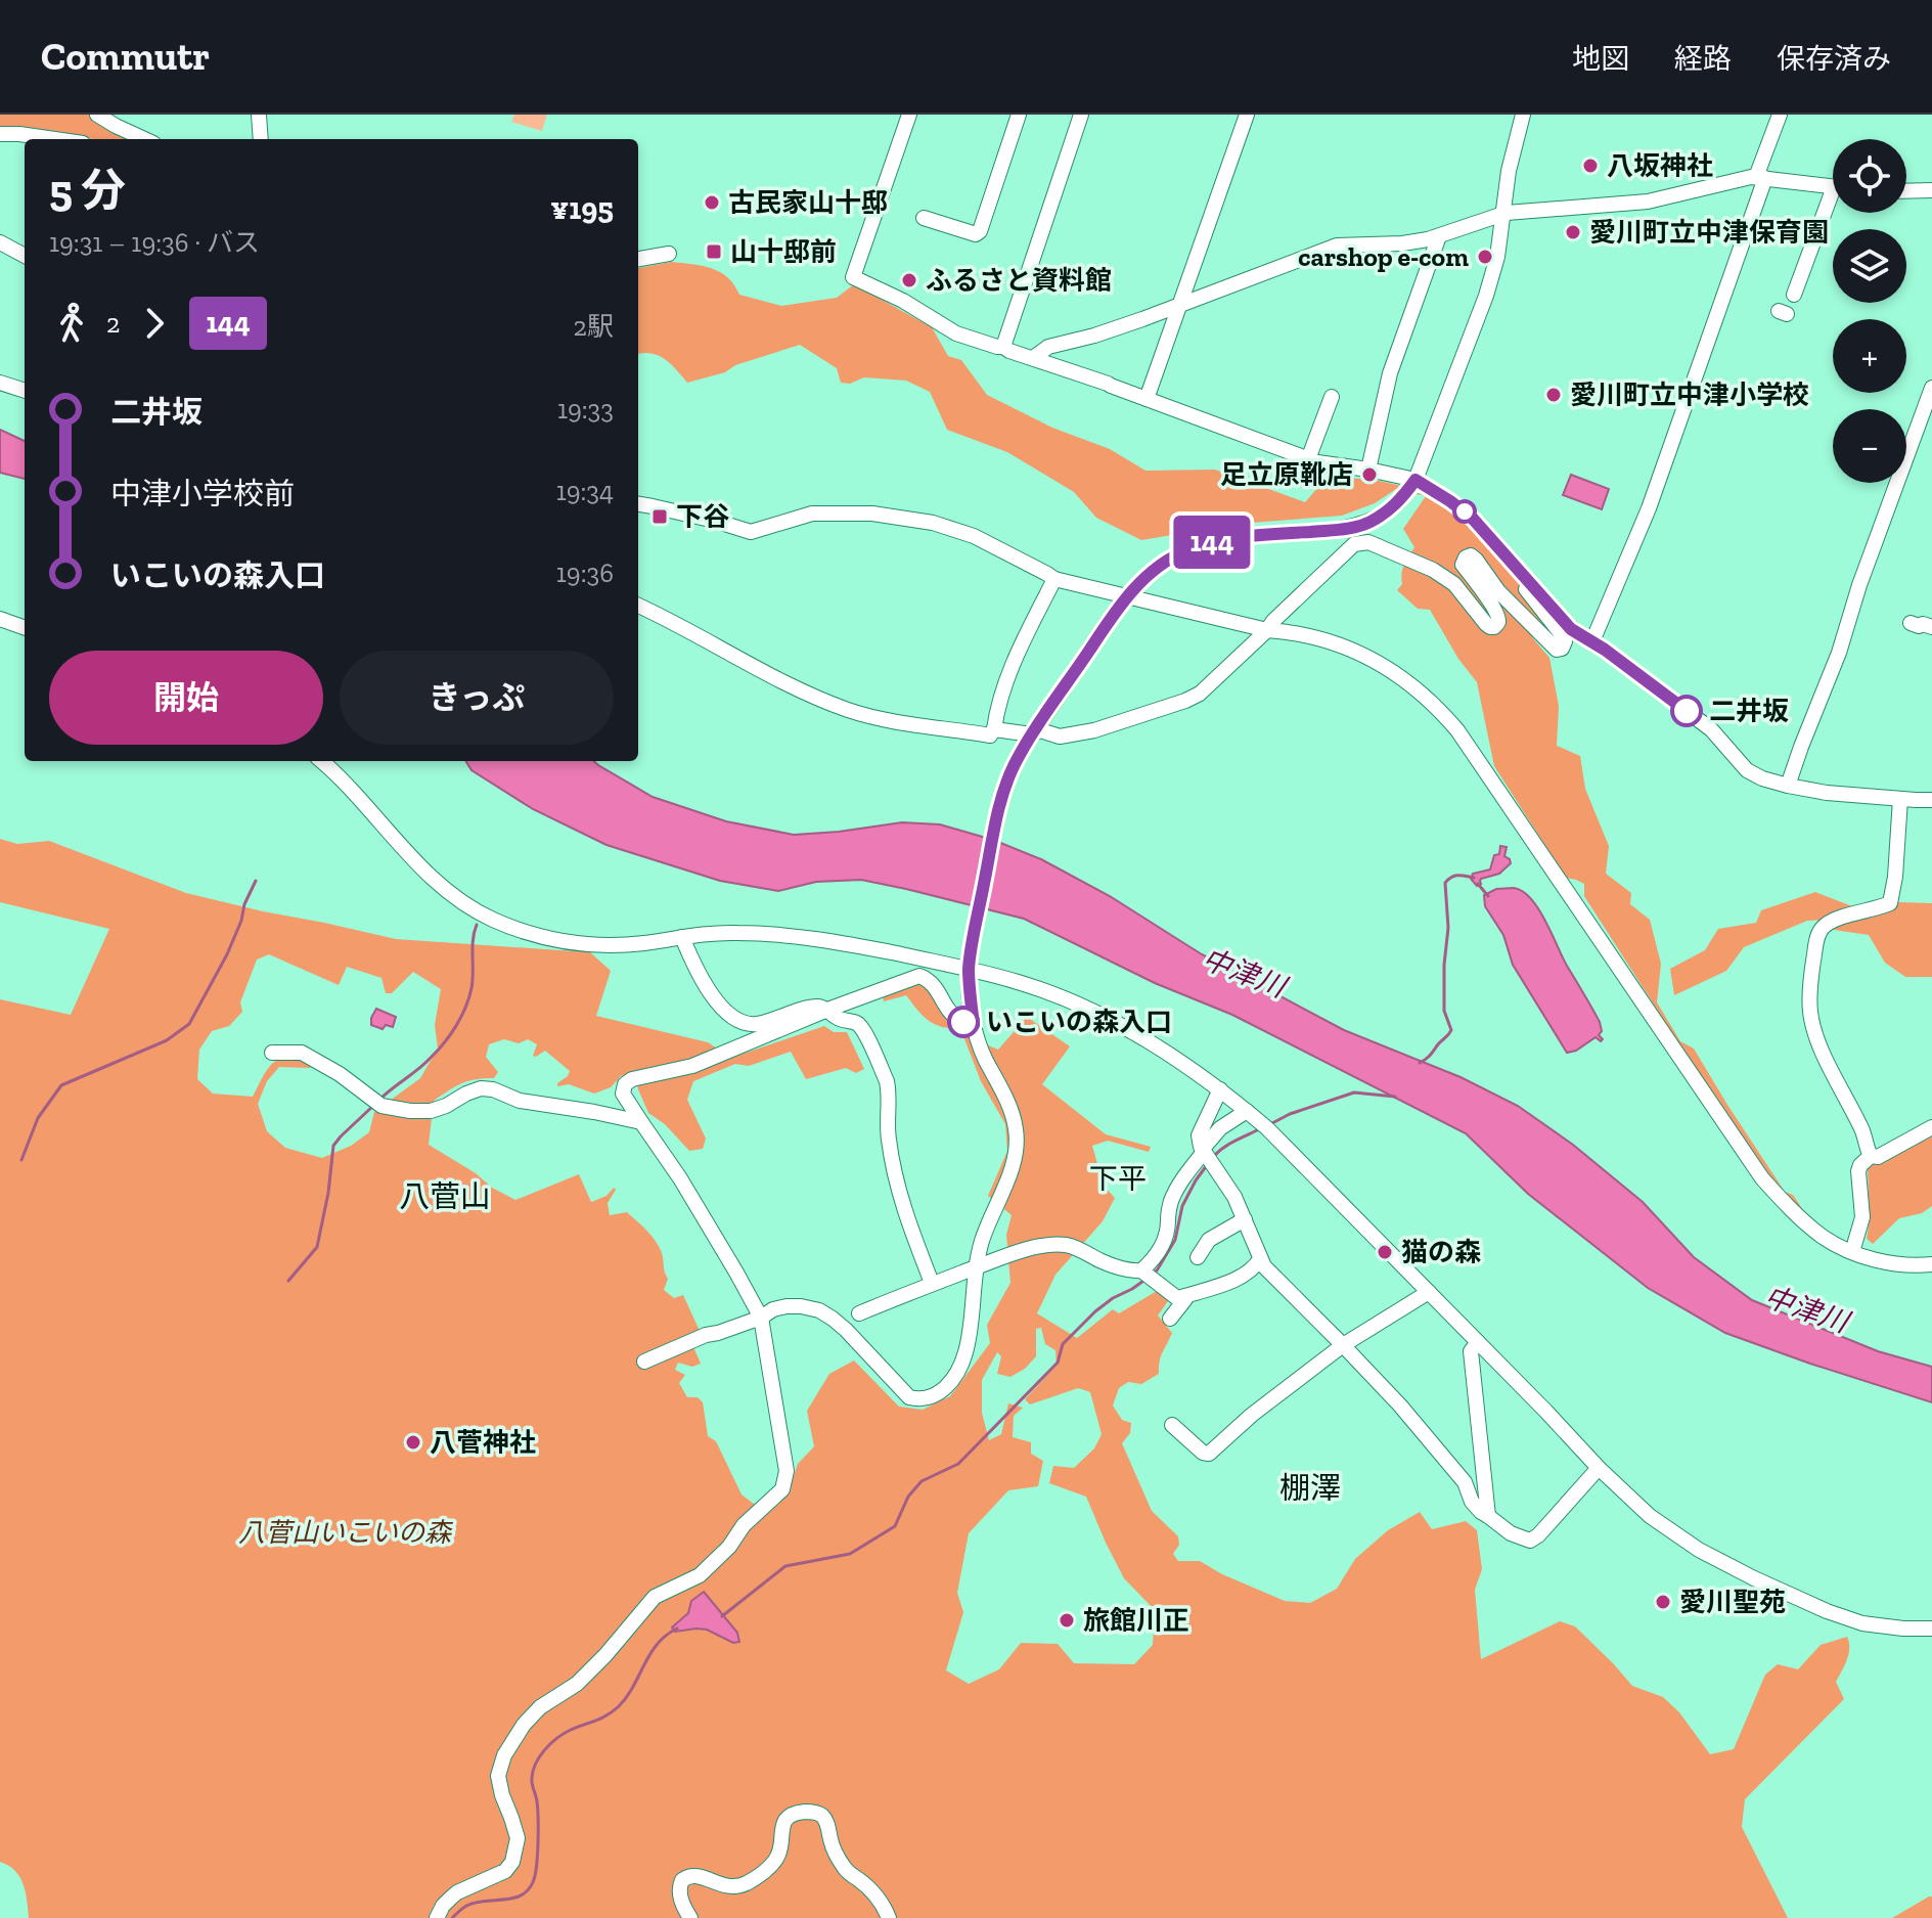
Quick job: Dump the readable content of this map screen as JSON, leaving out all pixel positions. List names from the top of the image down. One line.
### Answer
{"districts":["下平","八菅山","棚澤"],"water":["中津川"],"parks":["八菅山いこいの森"],"places":{"other":["八坂神社","古民家山十邸","愛川町立中津保育園","carshop e-com","ふるさと資料館","愛川町立中津小学校","足立原靴店","二井坂","いこいの森入口","猫の森","八菅神社","愛川聖苑","旅館川正"],"transit":["山十邸前","下谷"]},"lines":["bus line 144"],"page":{"header":"Commutr","nav":["地図","経路","保存済み"],"on_map":"144","map_buttons":["+","−"],"heading":["5 分","19:31 – 19:36 · バス","¥195"],"legs":["2","144","2駅"],"list":[{"name":"二井坂","value":"19:33"},{"name":"中津小学校前","value":"19:34"},{"name":"いこいの森入口","value":"19:36"}],"buttons":["開始","きっぷ"]}}
